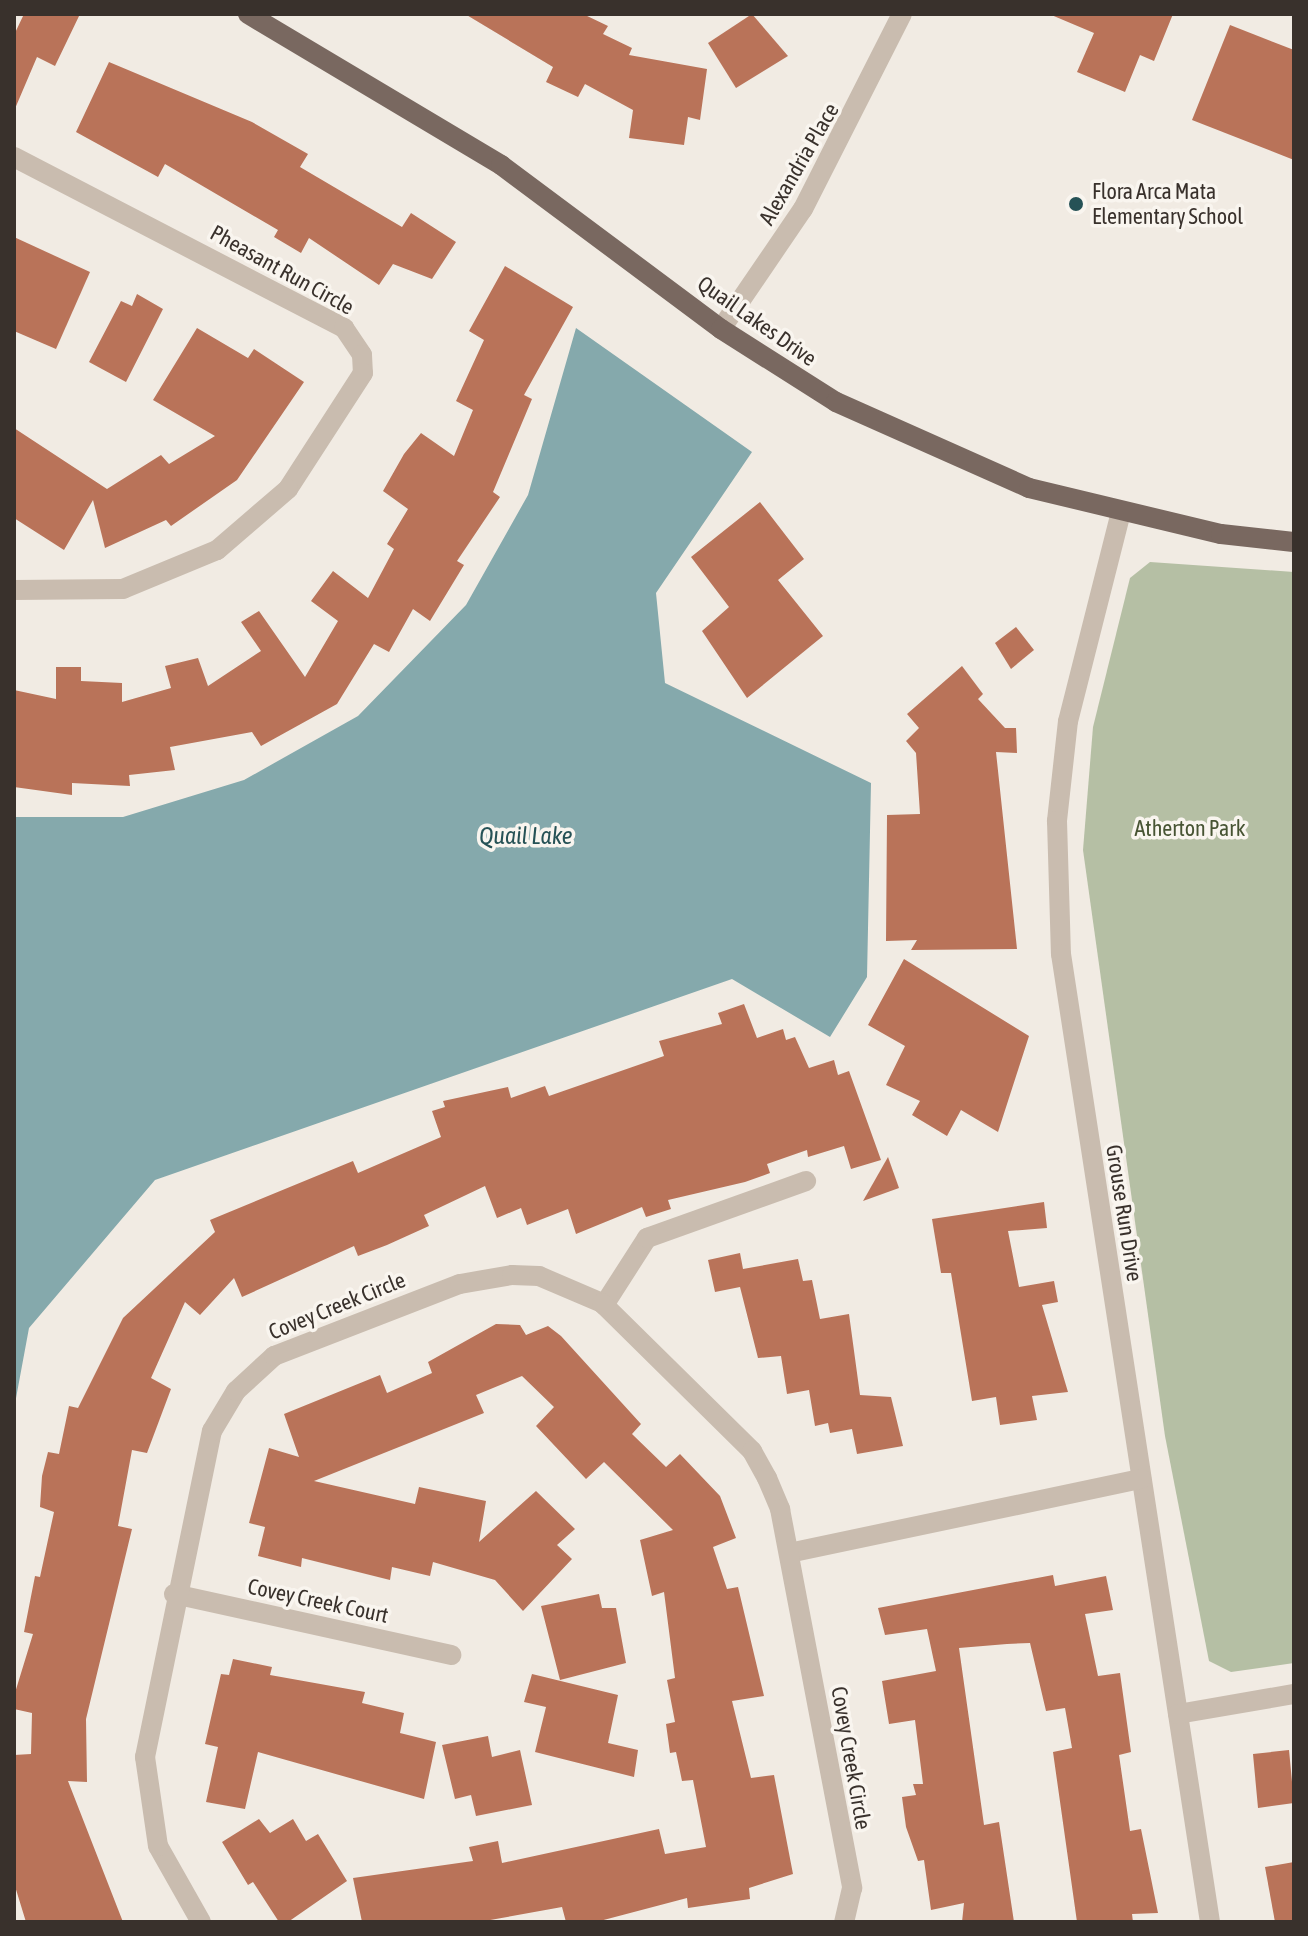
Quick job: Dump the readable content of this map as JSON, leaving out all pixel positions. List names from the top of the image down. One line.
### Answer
{"streets":{"main road":["Quail Lakes Drive"],"street":["Alexandria Place","Pheasant Run Circle","Grouse Run Drive","Covey Creek Circle","Covey Creek Court"]},"crossings":[["Alexandria Place","Quail Lakes Drive"],["Quail Lakes Drive","Grouse Run Drive"],["Covey Creek Circle","Covey Creek Court"]],"water":["Quail Lake"],"parks":["Atherton Park"],"places":["Flora Arca Mata Elementary School"]}
